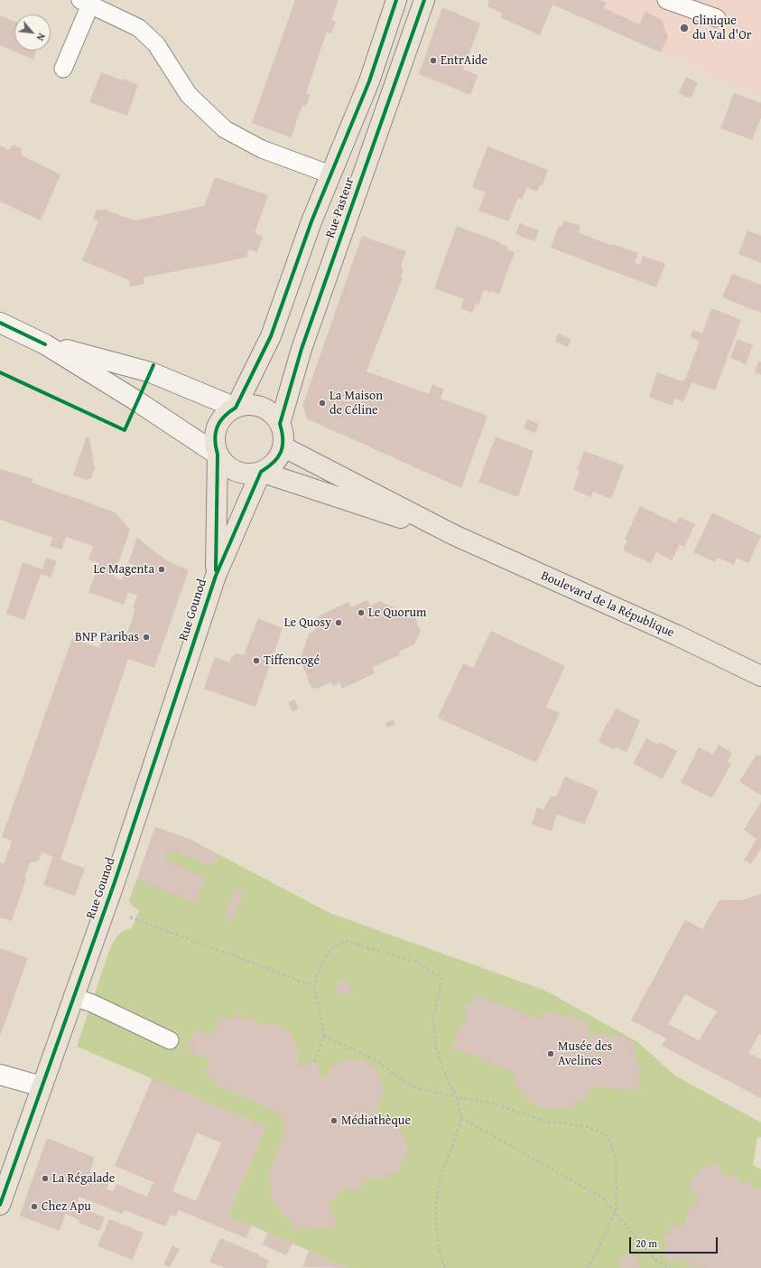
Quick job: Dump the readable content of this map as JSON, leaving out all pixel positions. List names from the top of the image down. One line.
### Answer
{"streets":{"main road":["Rue Pasteur","Boulevard de la République","Rue Gounod"]},"crossings":[["Rue Pasteur","Boulevard de la République"],["Rue Pasteur","Rue Gounod"],["Boulevard de la République","Rue Gounod"]],"places":["Clinique du Val d'Or","EntrAide","La Maison de Céline","Le Magenta","Le Quorum","Le Quosy","BNP Paribas","Tiffencogé","Musée des Avelines","Médiathèque","La Régalade","Chez Apu"],"scale_bar":"20 m","north":"bottom right"}
